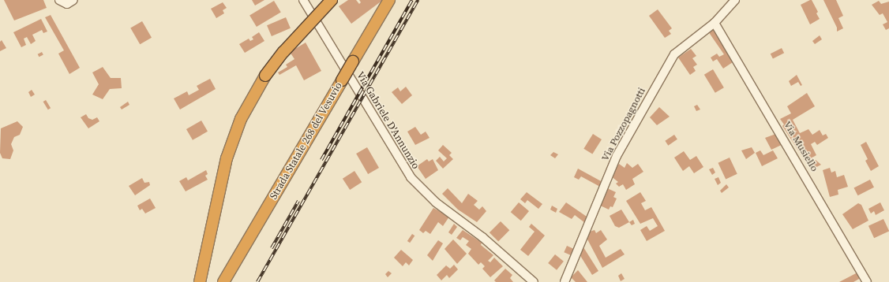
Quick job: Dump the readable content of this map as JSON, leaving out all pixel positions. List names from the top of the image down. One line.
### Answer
{"streets":{"highway":["Strada Statale 268 del Vesuvio"],"street":["Via Gabriele D'Annunzio","Via Pozzopagnotti","Via Musiello"]},"crossings":[["Via Pozzopagnotti","Via Musiello"]]}
